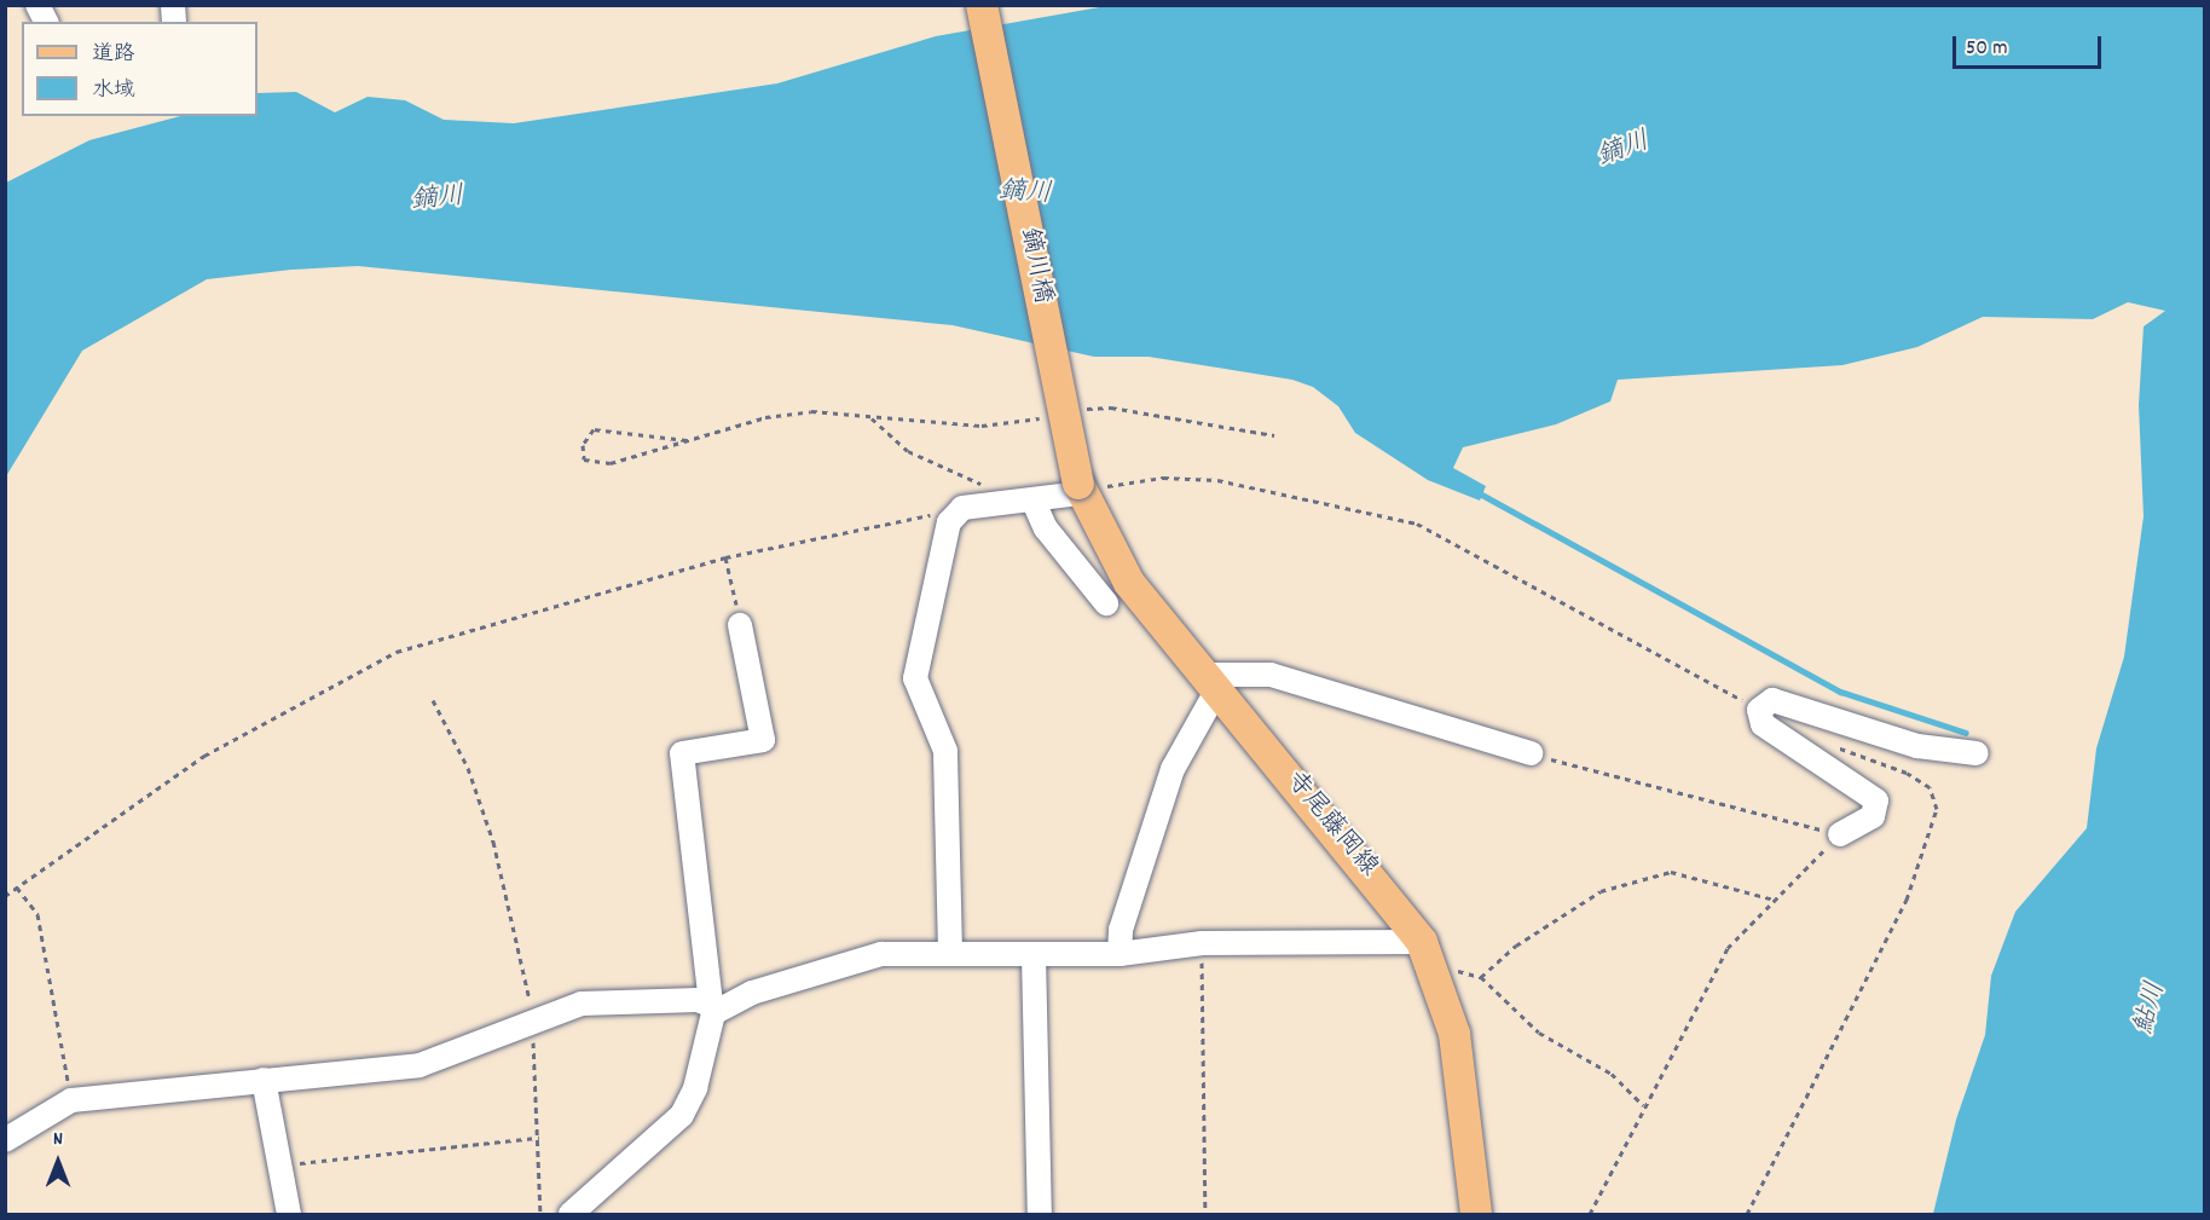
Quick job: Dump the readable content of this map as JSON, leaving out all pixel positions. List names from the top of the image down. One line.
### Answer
{"streets":{"main road":["鏑川橋","寺尾藤岡線"]},"crossings":[["鏑川橋","寺尾藤岡線"]],"water":["鏑川","鮎川"],"legend":["道路","水域"],"scale_bar":"50 m","north":"top"}
